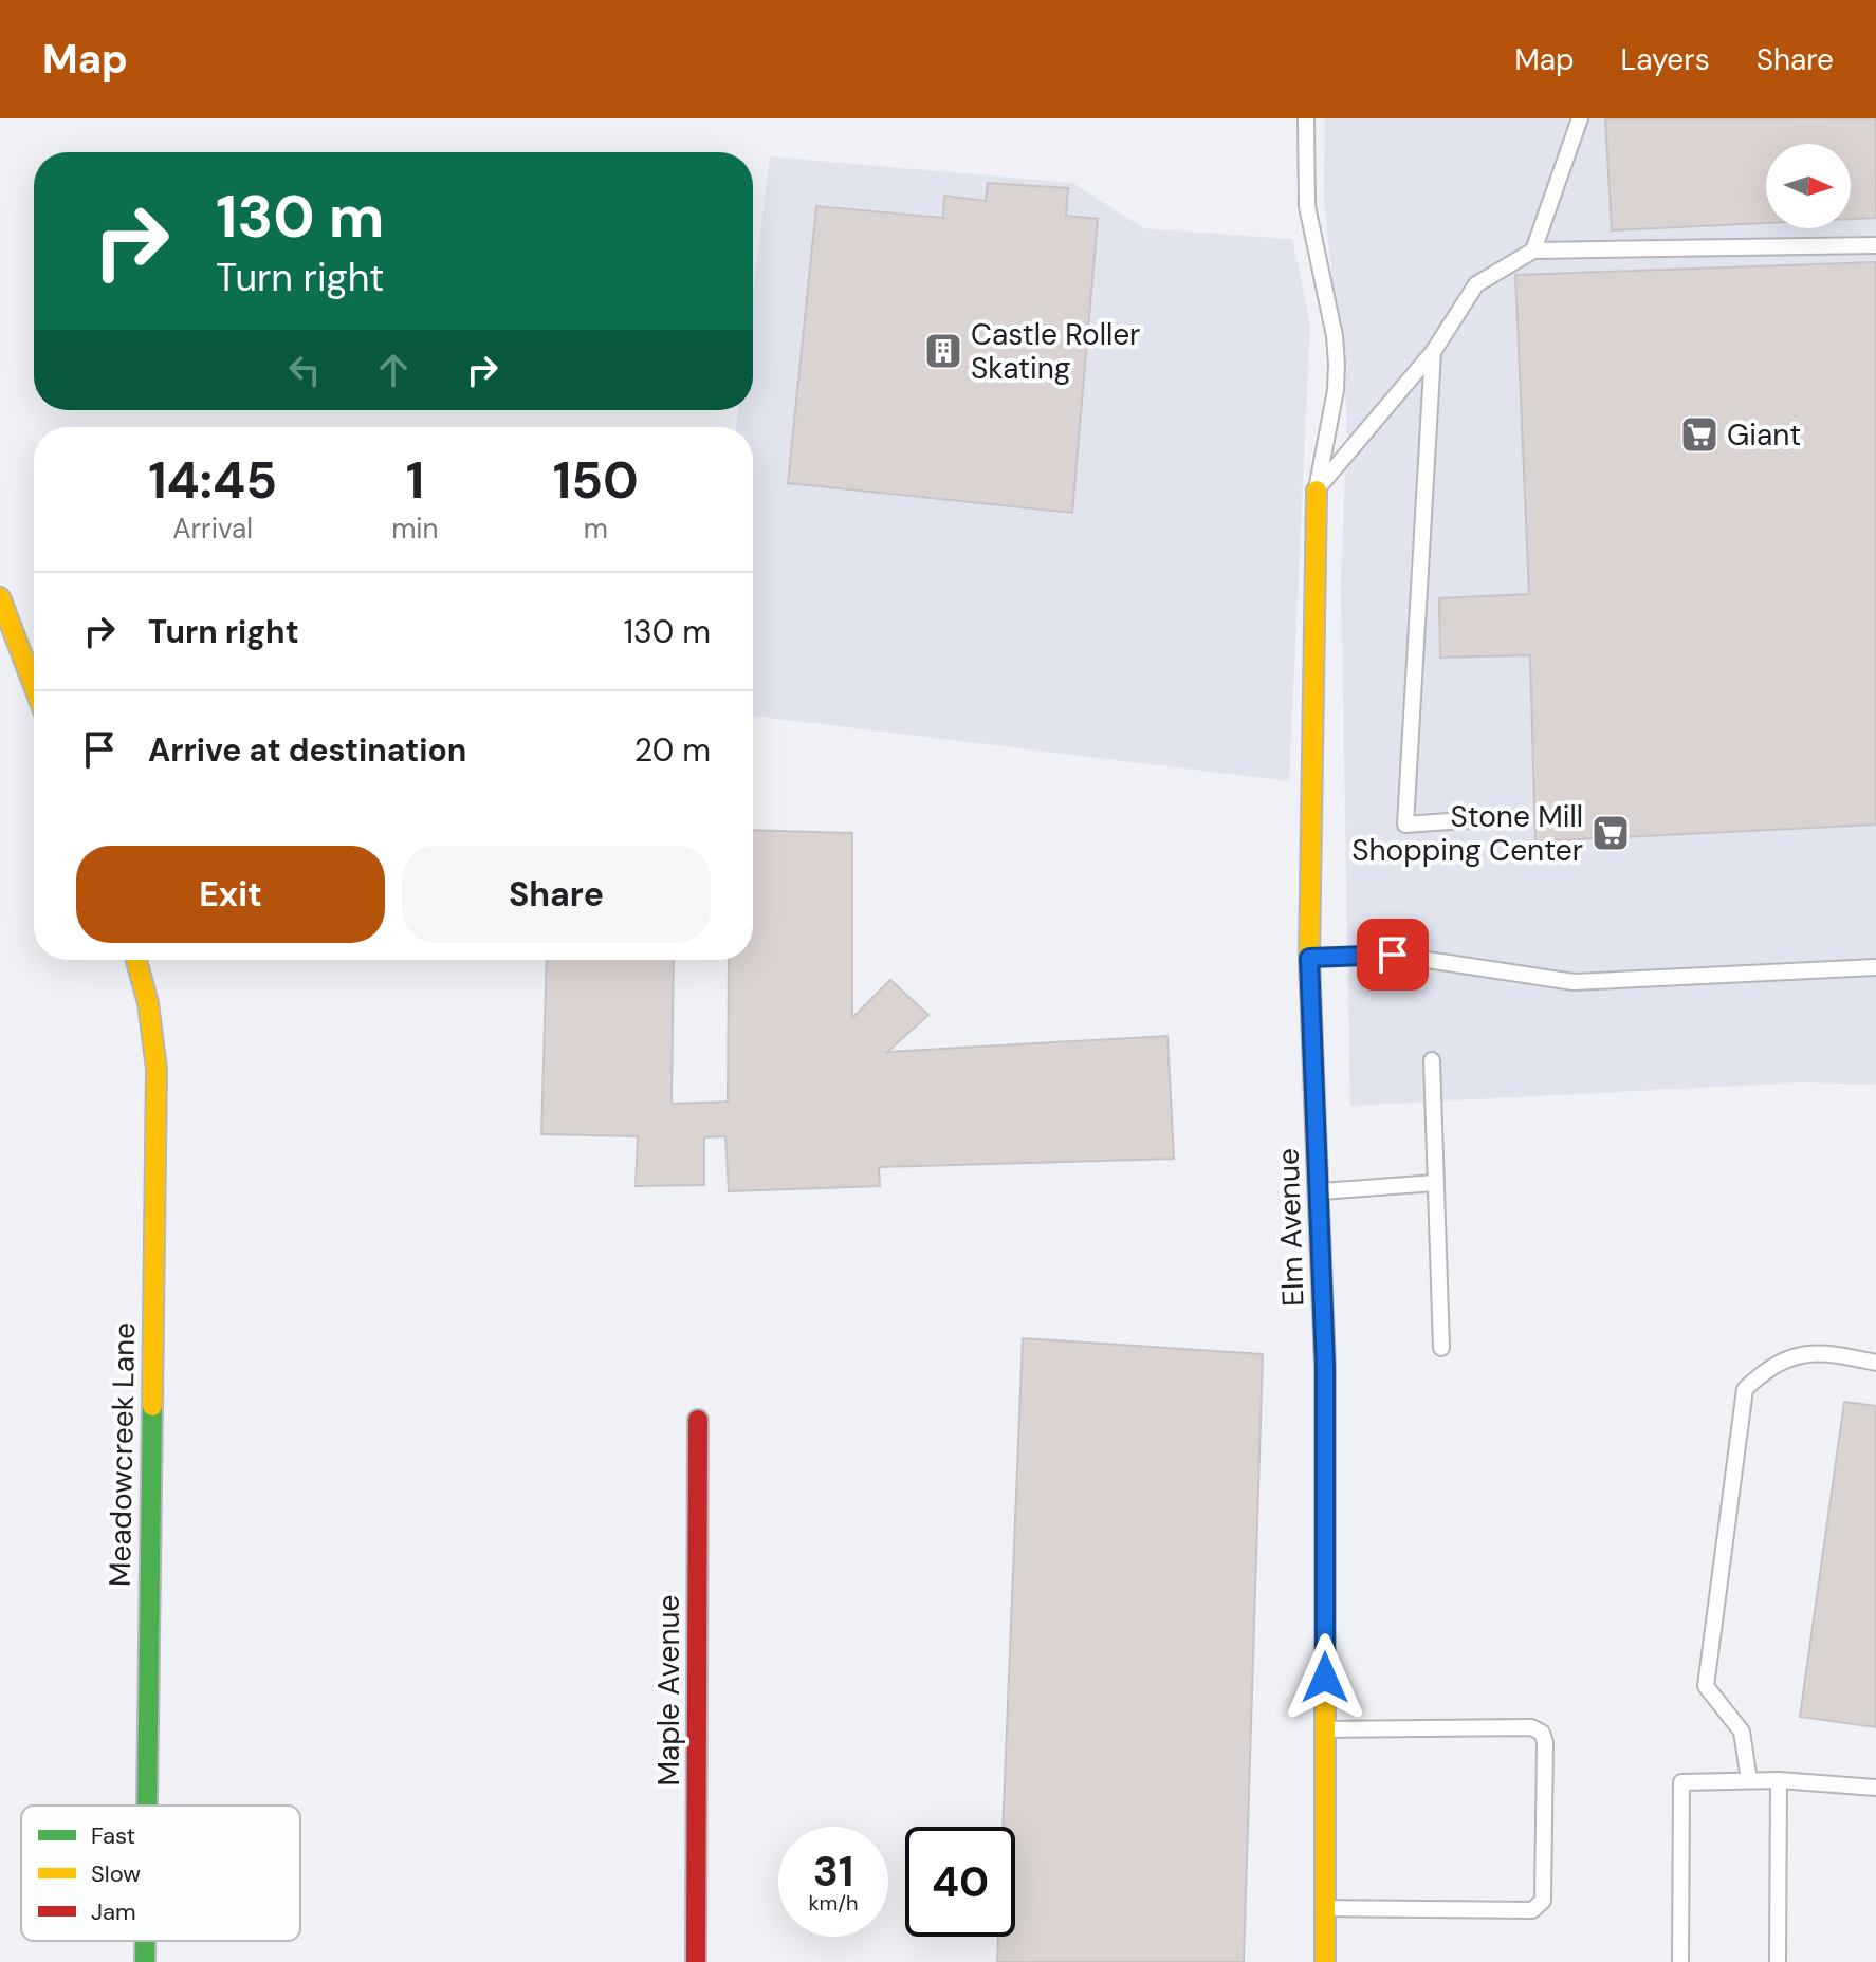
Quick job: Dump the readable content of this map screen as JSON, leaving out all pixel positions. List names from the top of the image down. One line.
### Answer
{"streets":{"street":["Elm Avenue","Meadowcreek Lane","Maple Avenue"]},"places":{"building":["Castle Roller Skating"],"supermarket":["Giant","Stone Mill Shopping Center"]},"legend":["Fast","Slow","Jam"],"north":"right","page":{"header":"Map","nav":["Map","Layers","Share"],"turn":["130 m","Turn right"],"eta":["14:45","Arrival","1","min","150","m"],"list":[{"name":"Turn right","value":"130 m"},{"name":"Arrive at destination","value":"20 m"}],"buttons":["Exit","Share"],"speed":"31 km/h","limit":"40"}}
